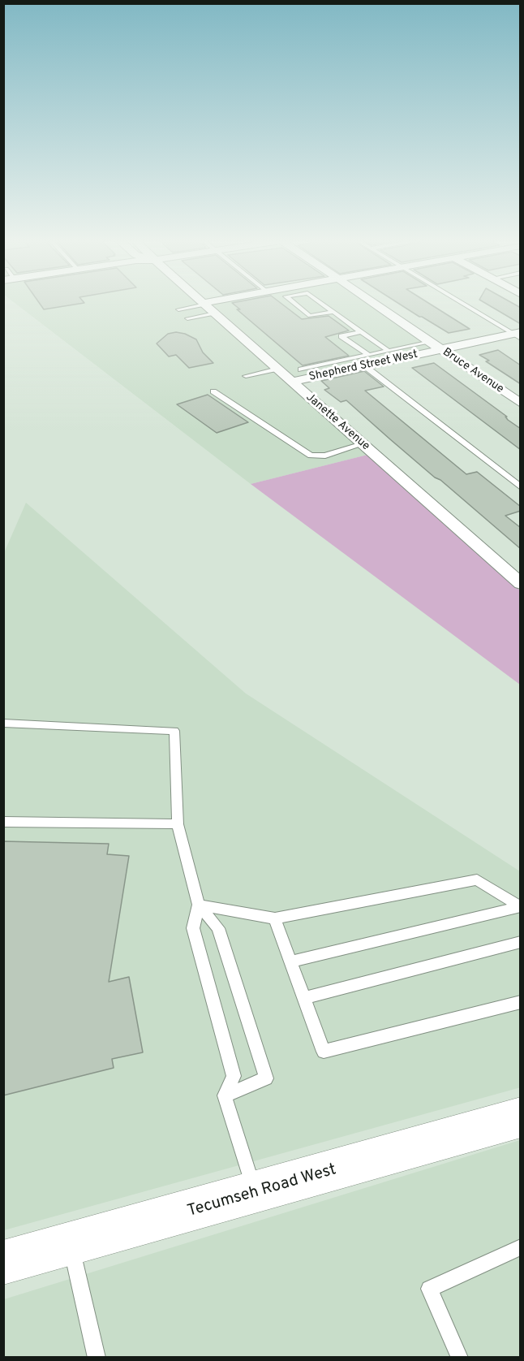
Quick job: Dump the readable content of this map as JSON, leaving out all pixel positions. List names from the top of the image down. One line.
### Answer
{"streets":{"main road":["Tecumseh Road West"],"street":["Shepherd Street West","Bruce Avenue","Janette Avenue"]},"crossings":[["Shepherd Street West","Bruce Avenue"],["Shepherd Street West","Janette Avenue"]]}
